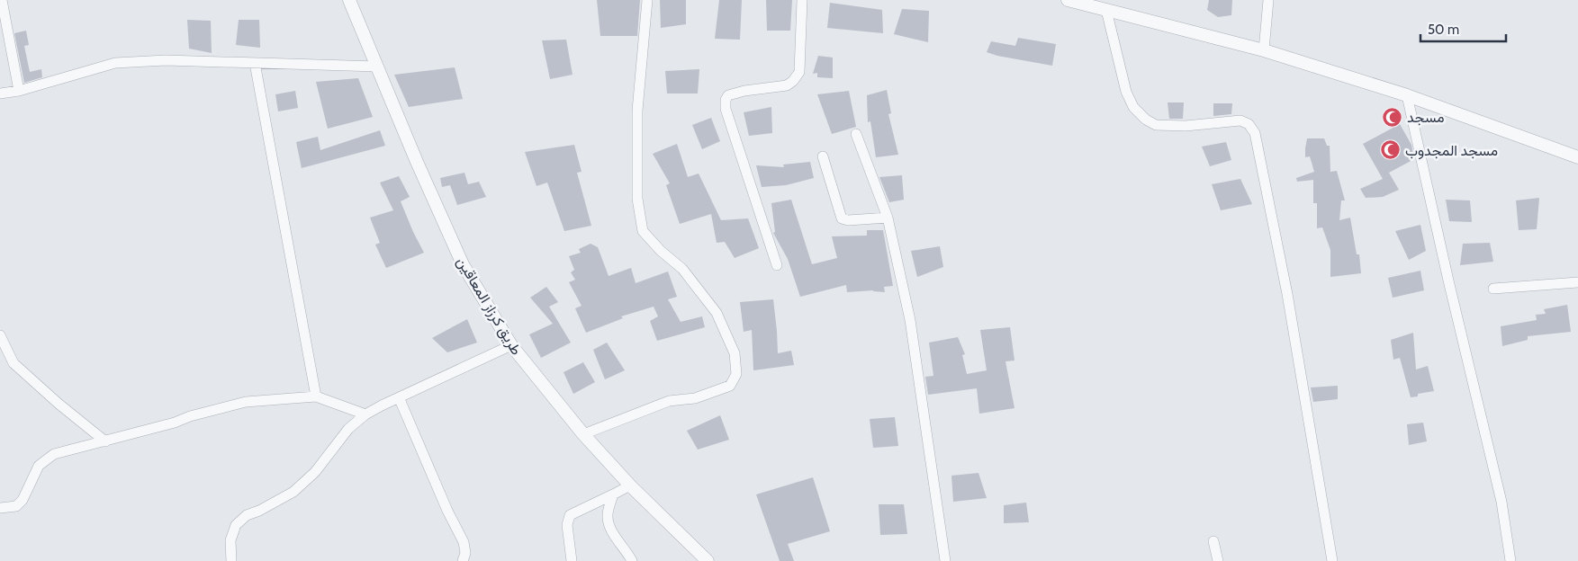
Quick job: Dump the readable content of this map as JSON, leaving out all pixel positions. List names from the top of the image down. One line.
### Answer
{"streets":{"street":["طريق كرزاز المعاقين"]},"places":{"mosque":["مسجد","مسجد المجدوب"]},"scale_bar":"50 m"}
